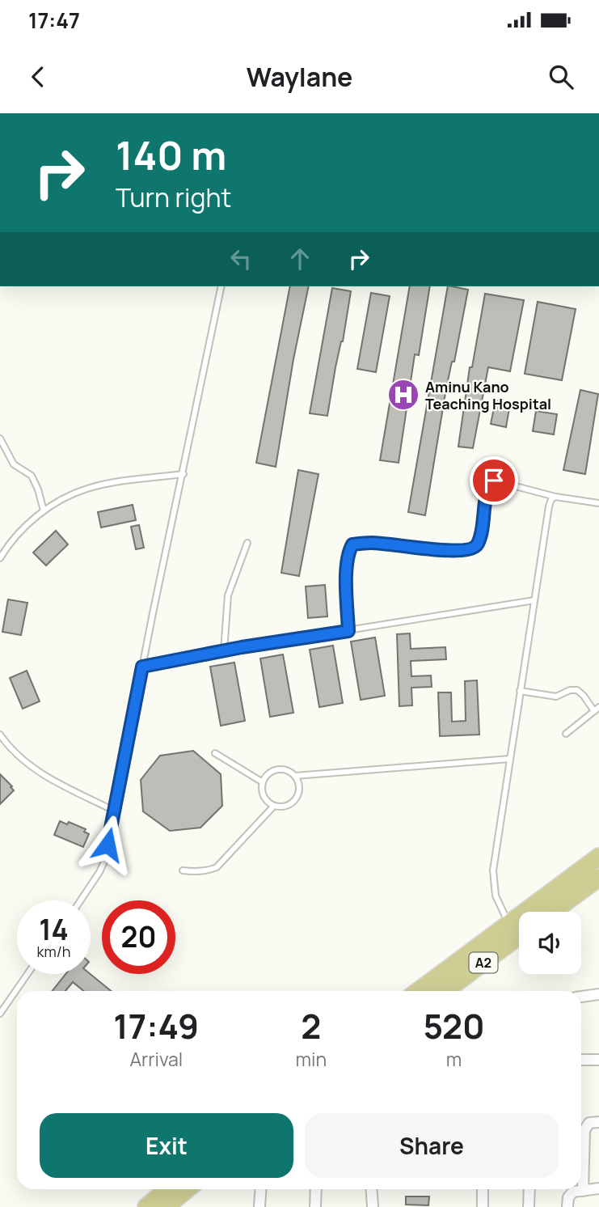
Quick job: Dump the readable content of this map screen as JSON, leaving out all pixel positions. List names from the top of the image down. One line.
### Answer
{"streets":{"highway":["A2"]},"places":{"hospital":["Aminu Kano Teaching Hospital"]},"page":{"status":"17:47","header":"Waylane","turn":["140 m","Turn right"],"speed":"14 km/h","limit":"20","eta":["17:49","Arrival","2","min","520","m"],"buttons":["Exit","Share"]}}
